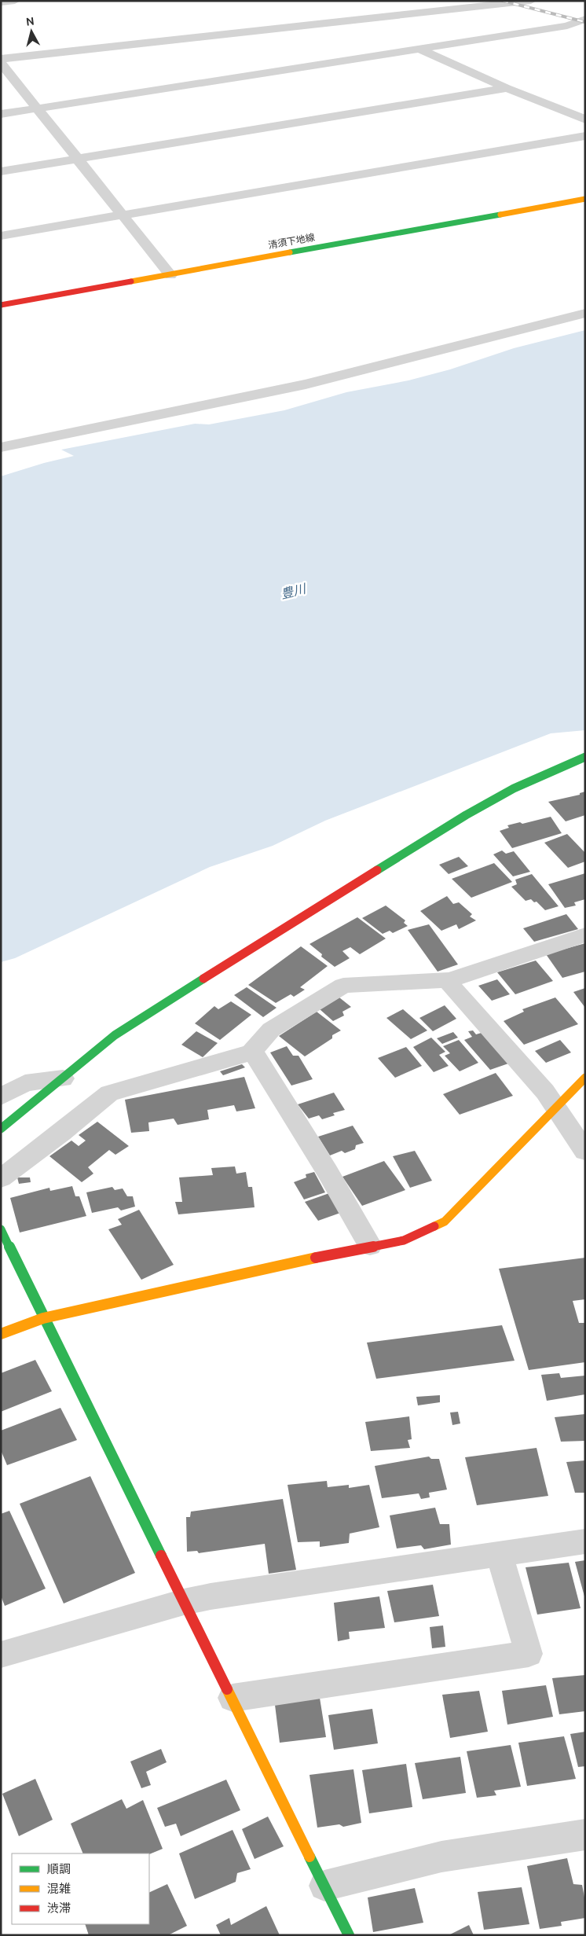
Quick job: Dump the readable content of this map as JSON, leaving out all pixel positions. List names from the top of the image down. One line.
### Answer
{"streets":{"street":["清須下地線"]},"water":["豊川"],"legend":["順調","混雑","渋滞"],"north":"top"}
